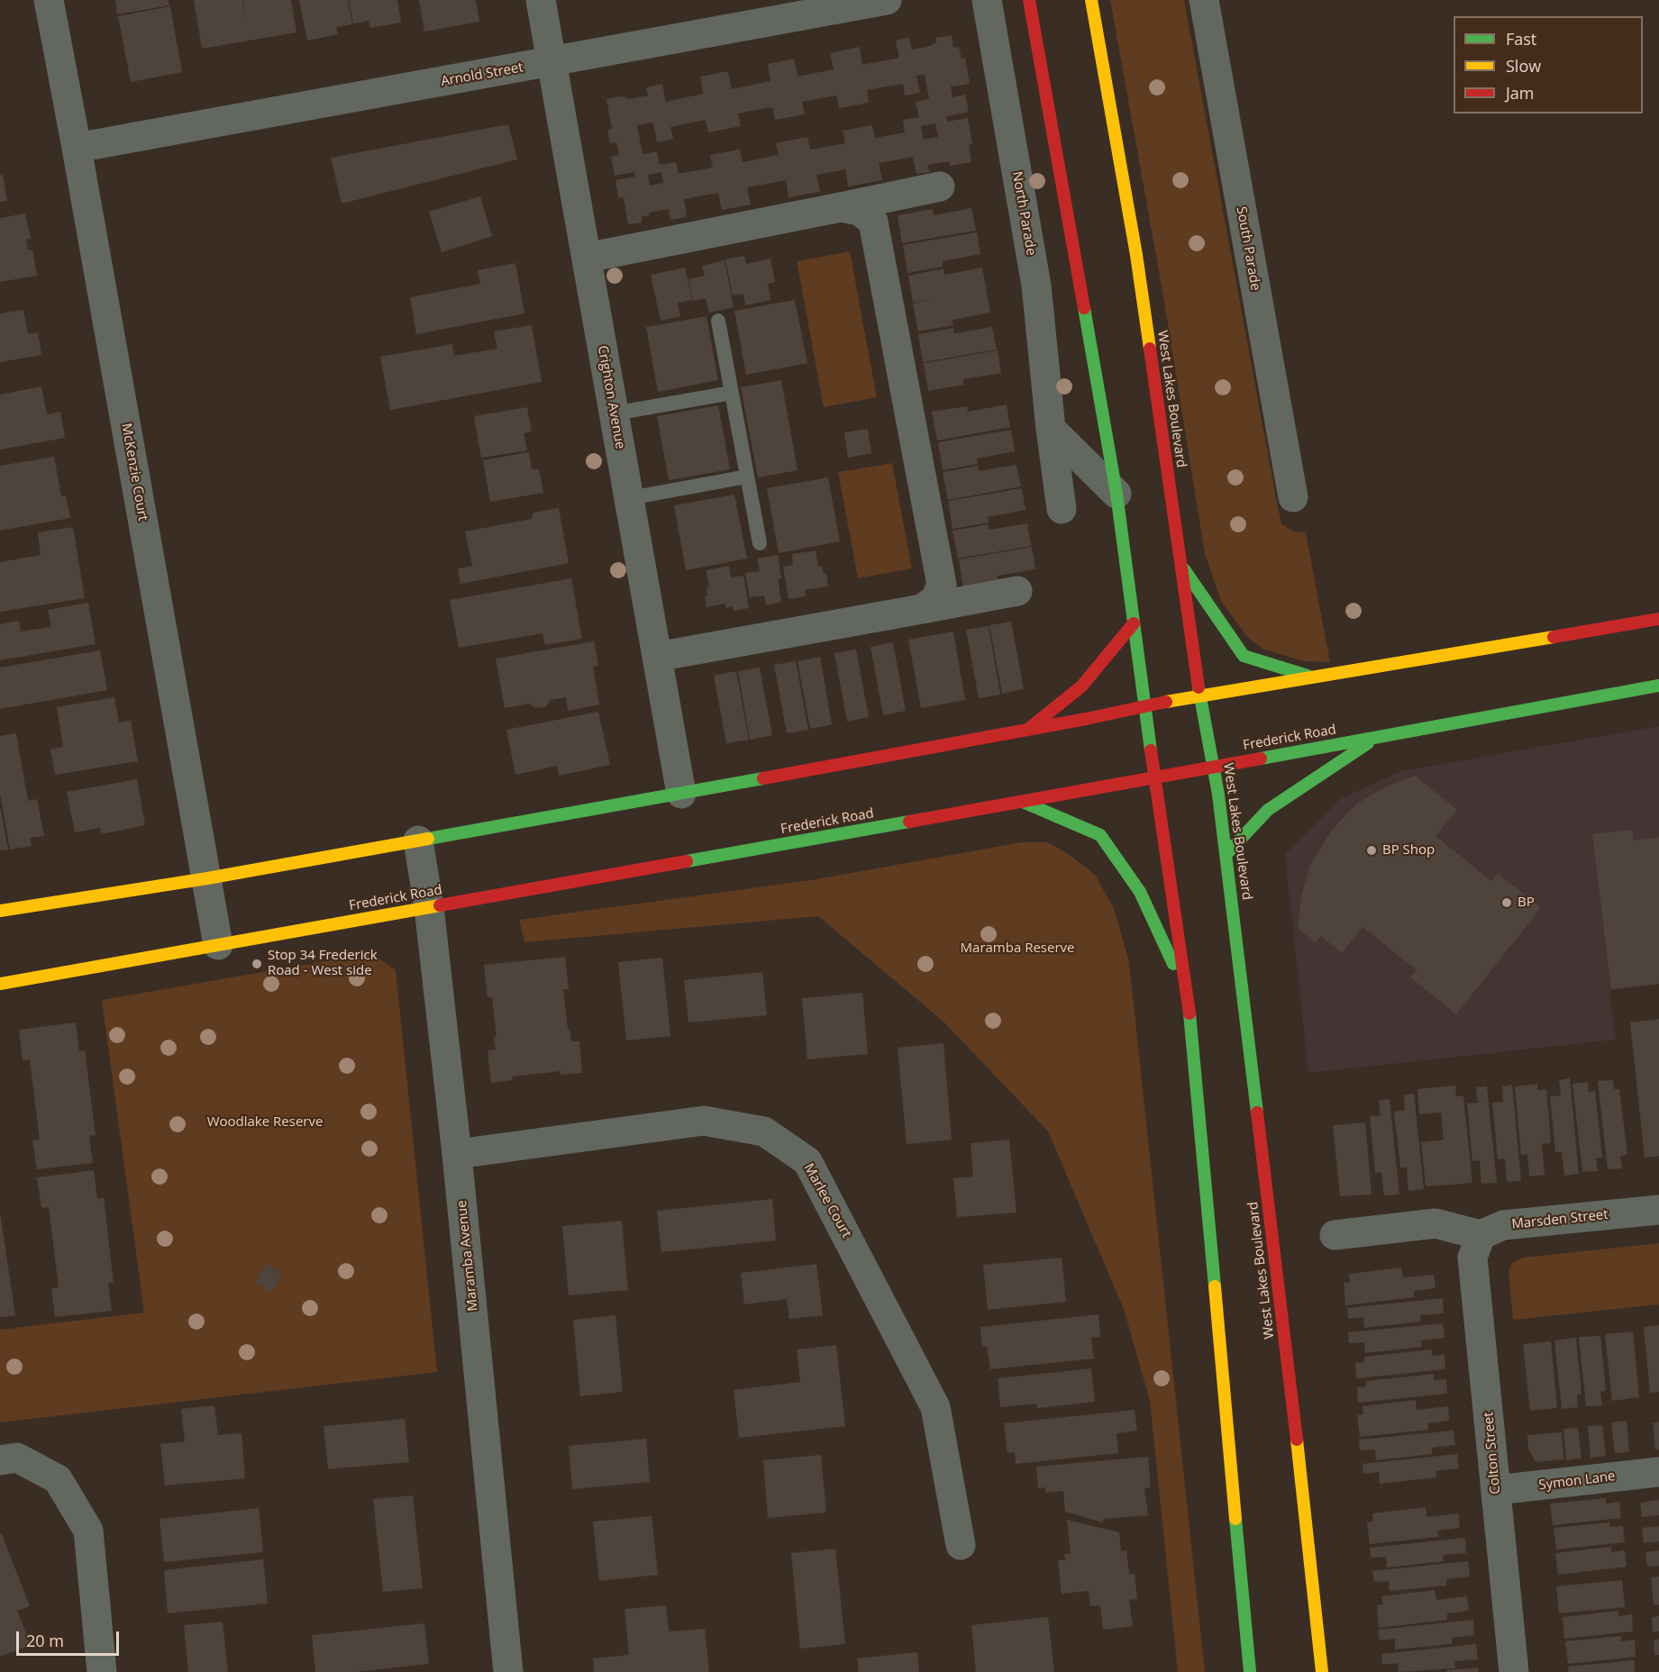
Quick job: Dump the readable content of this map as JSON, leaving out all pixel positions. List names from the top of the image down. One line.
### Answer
{"streets":{"main road":["West Lakes Boulevard","Frederick Road"],"street":["Arnold Street","North Parade","South Parade","Crighton Avenue","McKenzie Court","Marlee Court","Marsden Street","Maramba Avenue","Colton Street","Symon Lane"]},"crossings":[["Arnold Street","Crighton Avenue"],["Arnold Street","McKenzie Court"],["West Lakes Boulevard","Frederick Road"],["McKenzie Court","Frederick Road"],["Frederick Road","Maramba Avenue"],["Marlee Court","Maramba Avenue"],["Marsden Street","Colton Street"],["Colton Street","Symon Lane"]],"parks":["Maramba Reserve","Woodlake Reserve"],"places":["BP Shop","BP","Stop 34 Frederick Road - West side"],"legend":["Fast","Slow","Jam"],"scale_bar":"20 m"}
